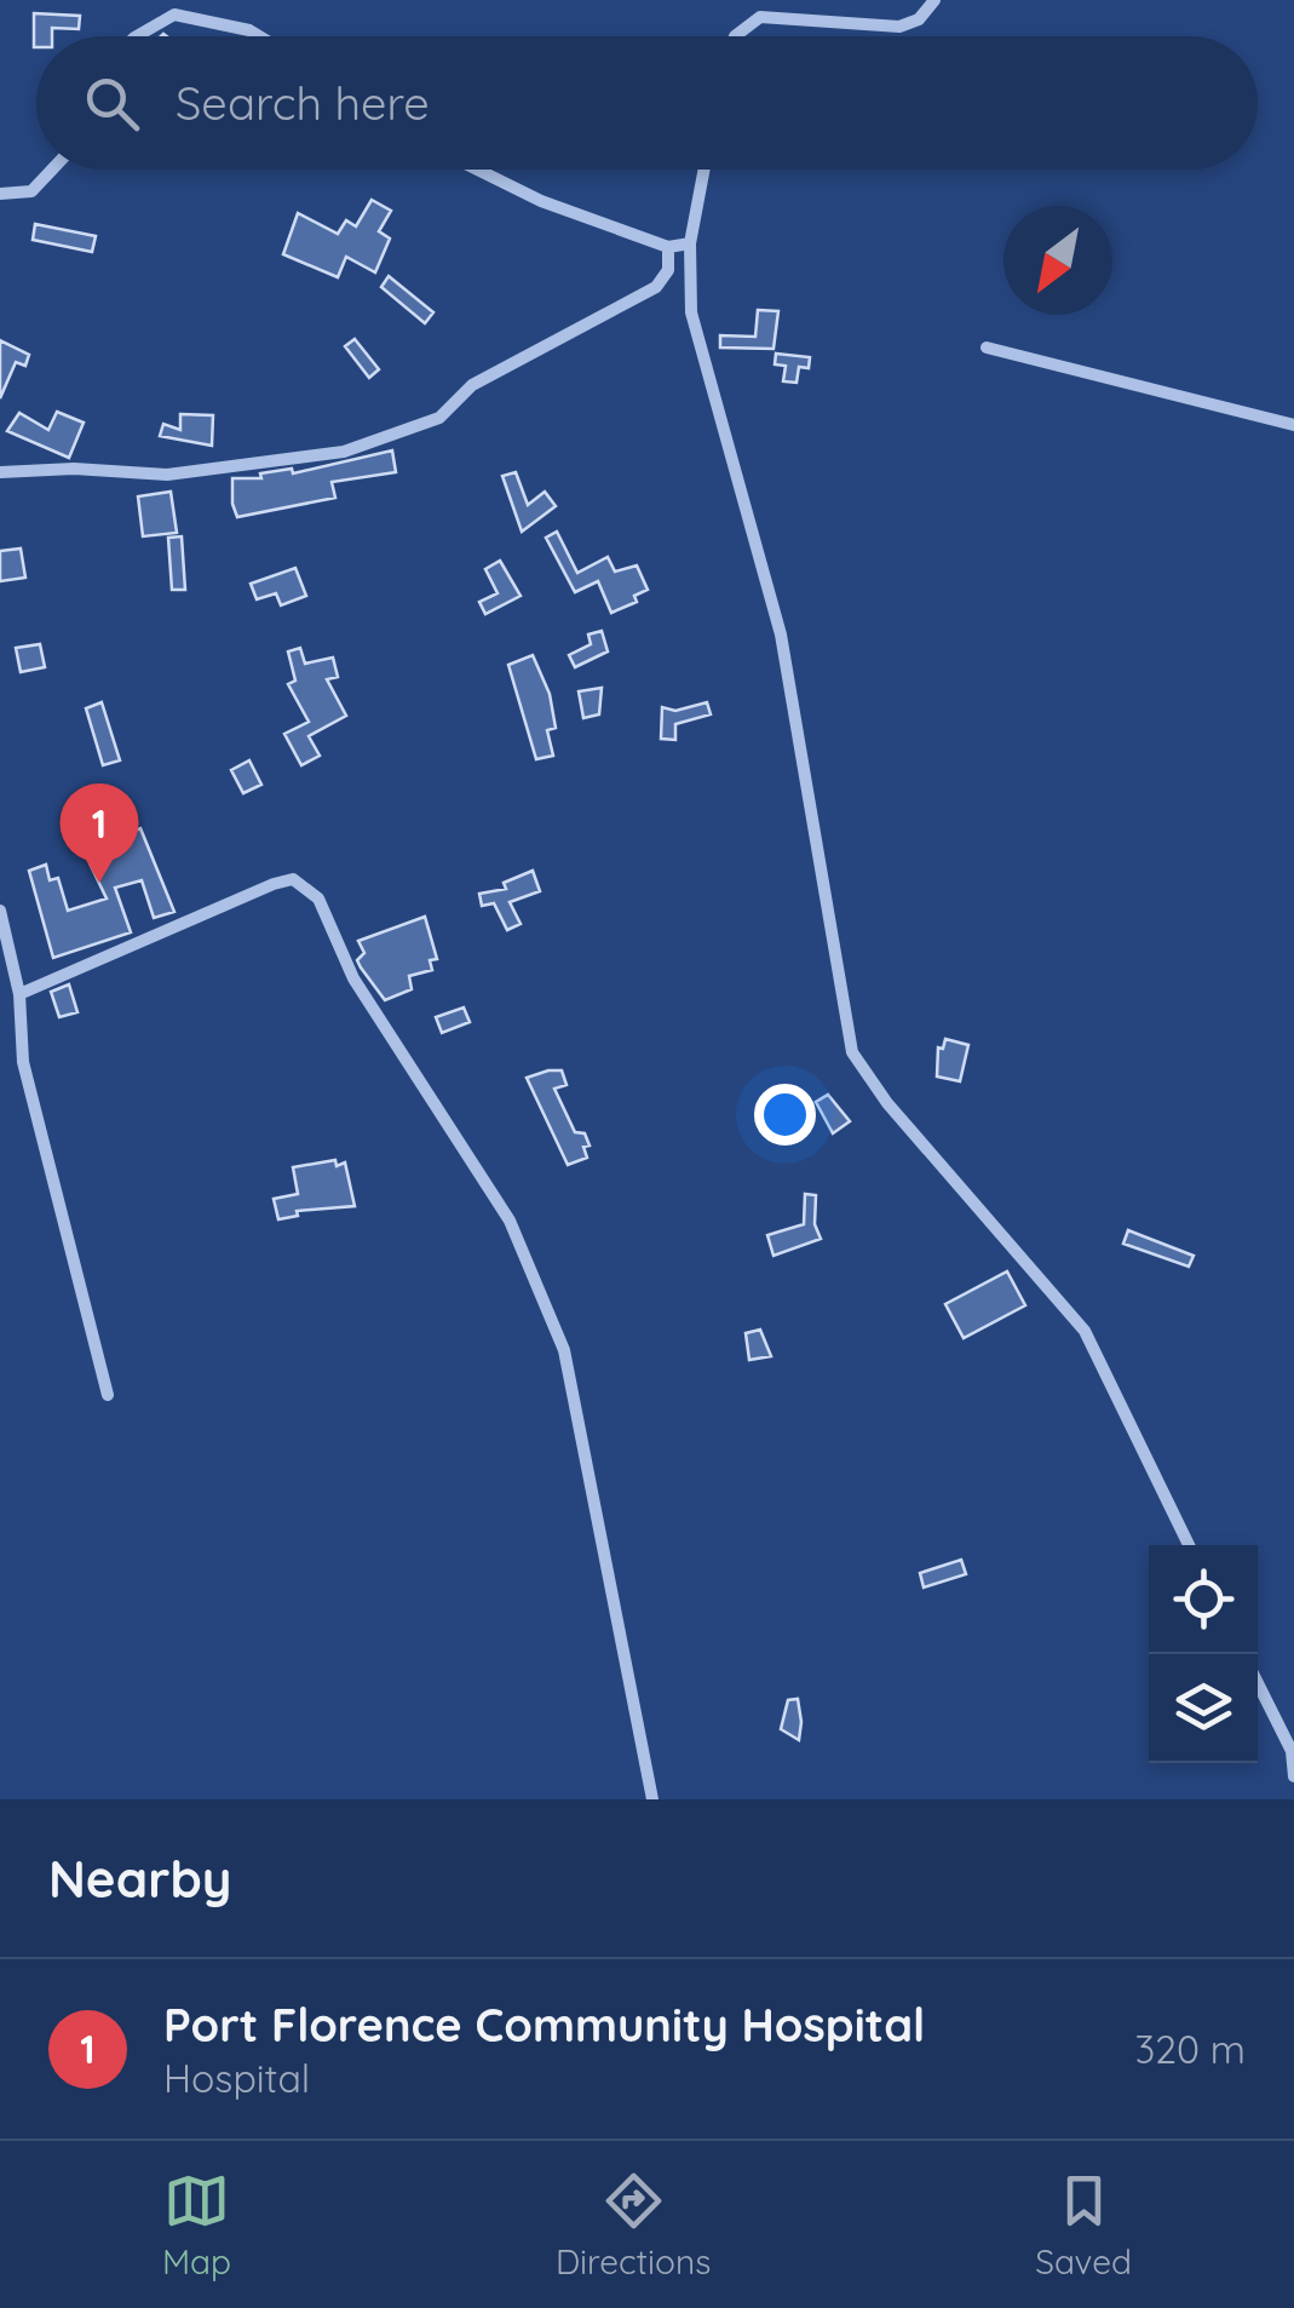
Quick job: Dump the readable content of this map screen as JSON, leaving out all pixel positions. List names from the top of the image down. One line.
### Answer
{"north":"bottom left","page":{"search":"Search here","pins":"1","heading":"Nearby","list":[{"mark":"1","name":"Port Florence Community Hospital","note":"Hospital","value":"320 m"}],"nav":["Map","Directions","Saved"]}}
